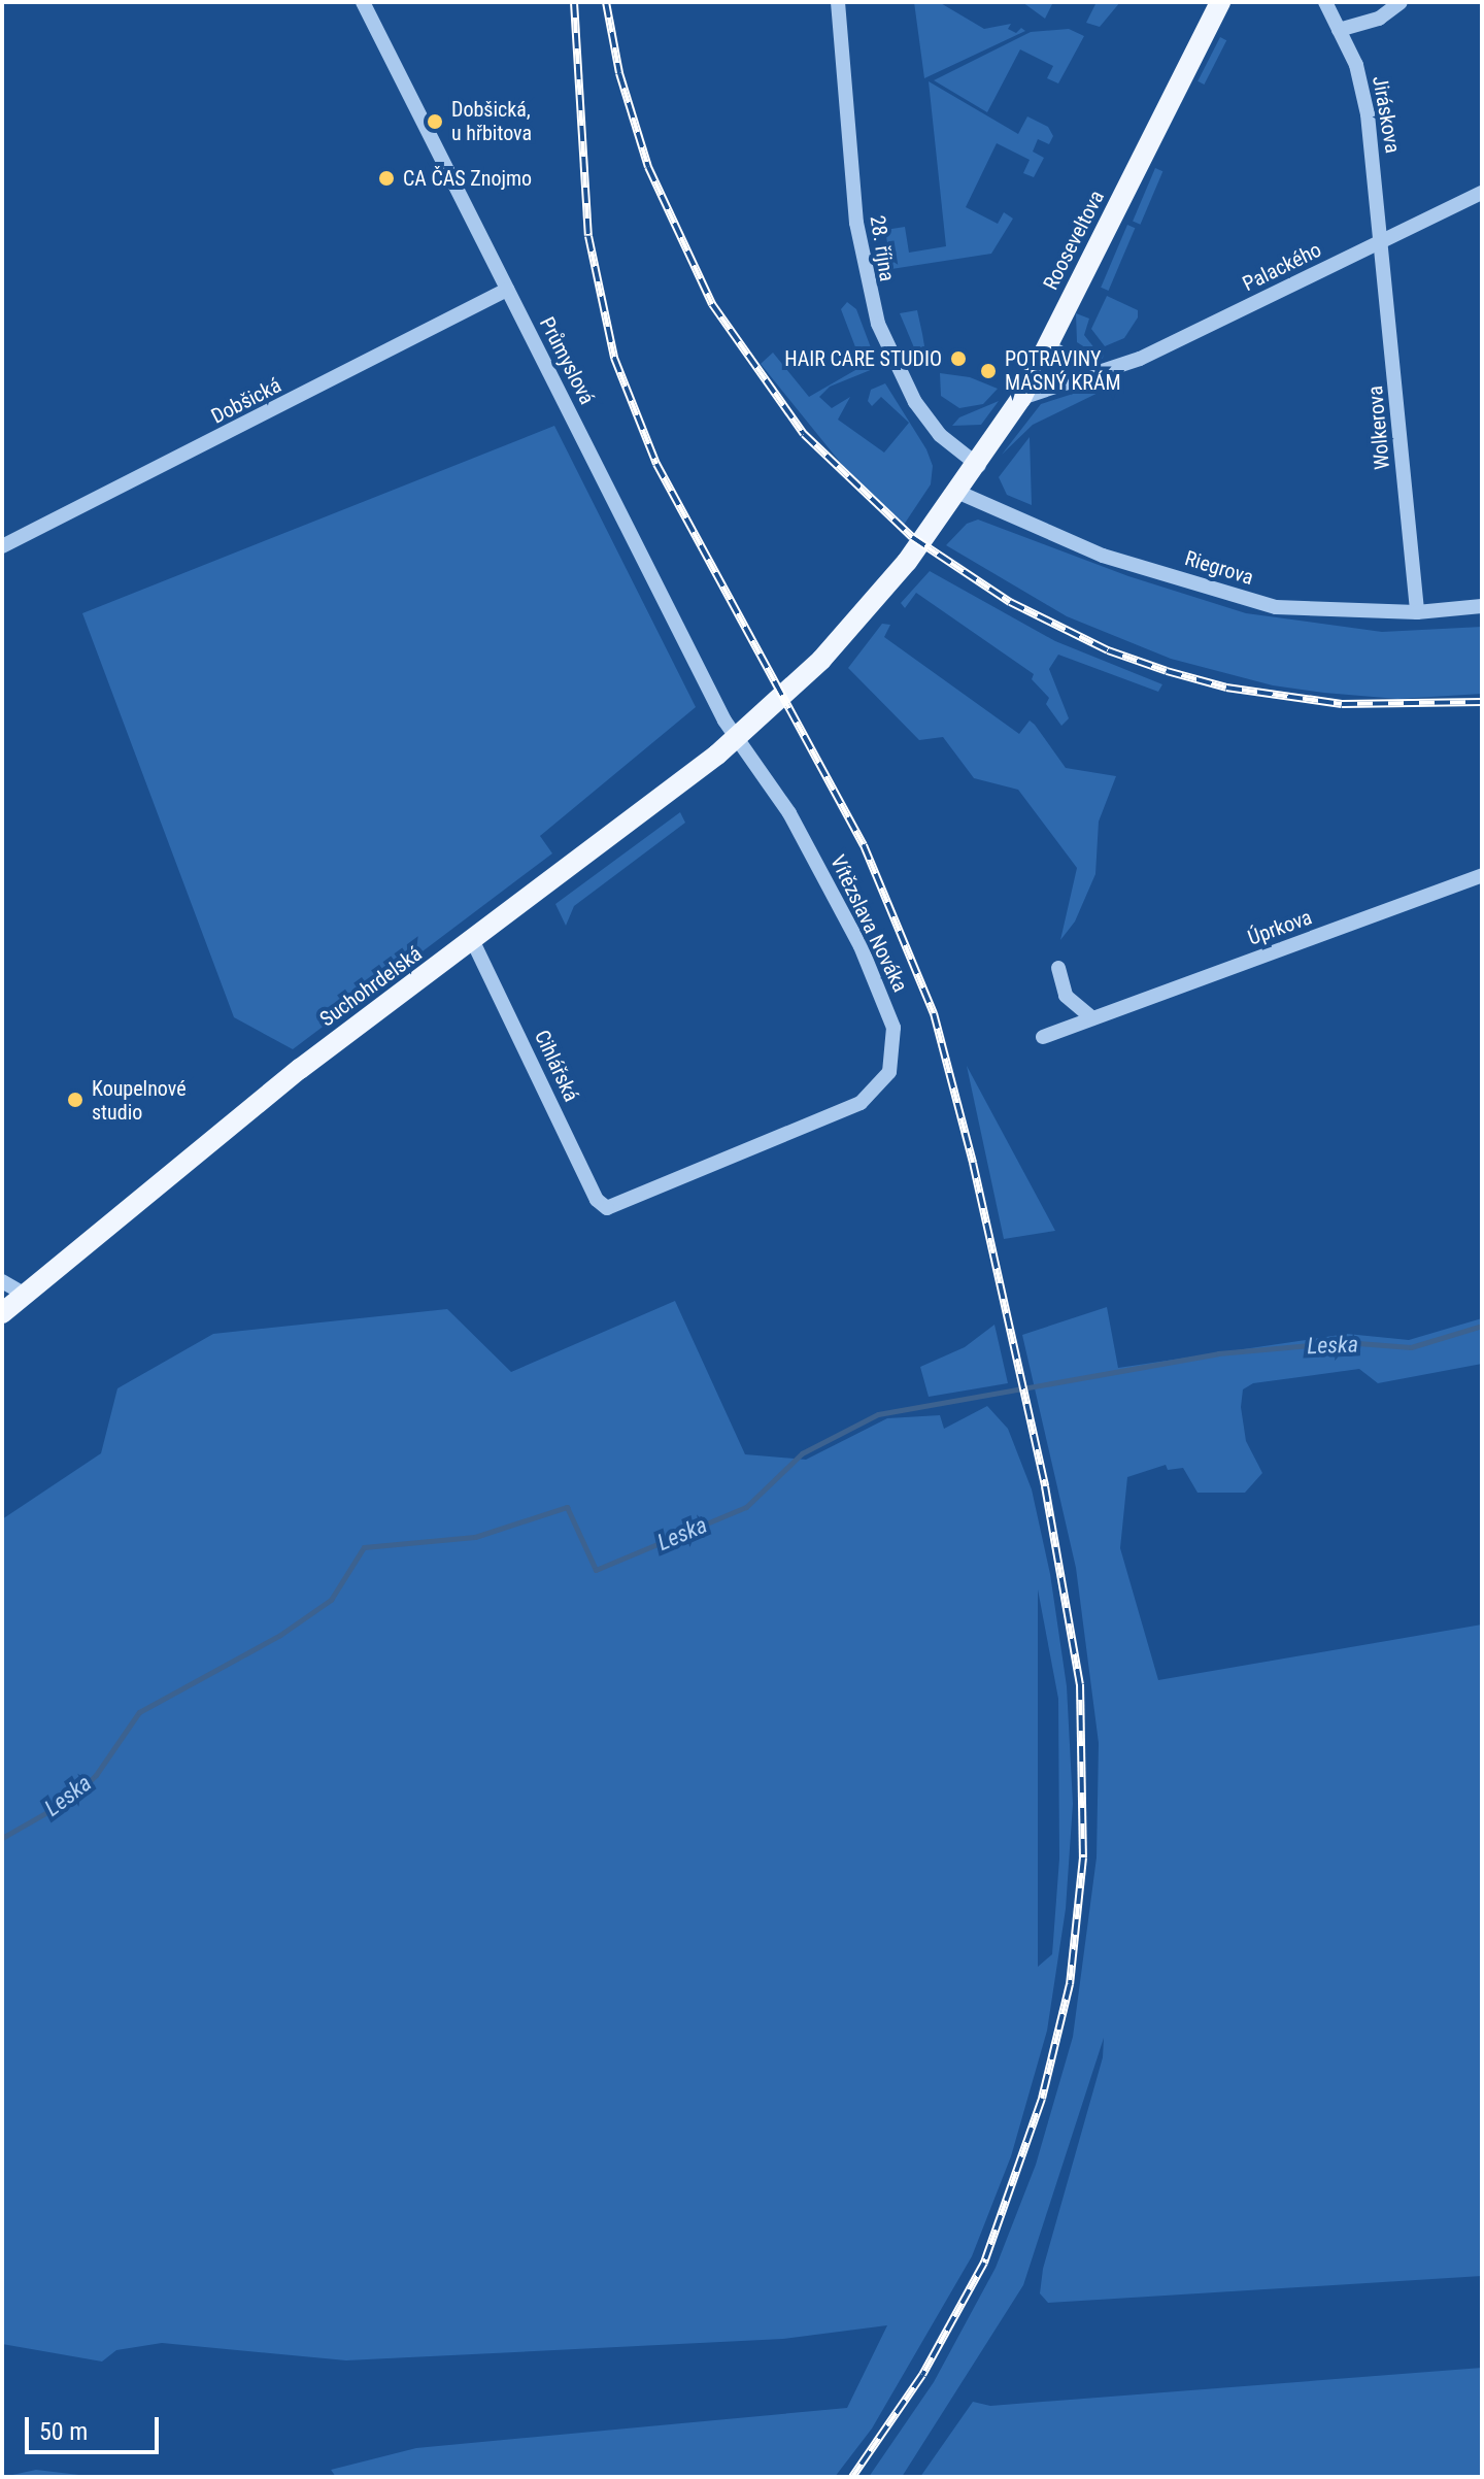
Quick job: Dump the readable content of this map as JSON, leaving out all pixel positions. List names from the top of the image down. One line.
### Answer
{"streets":{"main road":["Rooseveltova","Suchohrdelská"],"street":["Jiráskova","28. října","Palackého","Průmyslová","Dobšická","Wolkerova","Riegrova","Vítězslava Nováka","Úprkova","Cihlářská"]},"crossings":[["Jiráskova","Palackého"],["Jiráskova","Wolkerova"],["Rooseveltova","28. října"],["Rooseveltova","Palackého"],["Rooseveltova","Riegrova"],["Rooseveltova","Suchohrdelská"],["Palackého","Wolkerova"],["Průmyslová","Dobšická"],["Průmyslová","Vítězslava Nováka"],["Průmyslová","Suchohrdelská"],["Wolkerova","Riegrova"],["Vítězslava Nováka","Suchohrdelská"],["Vítězslava Nováka","Cihlářská"],["Suchohrdelská","Cihlářská"]],"water":["Leska"],"places":["Dobšická, u hřbitova","CA ČAS Znojmo","HAIR CARE STUDIO","POTRAVINY MASNÝ KRÁM","Koupelnové studio"],"scale_bar":"50 m"}
